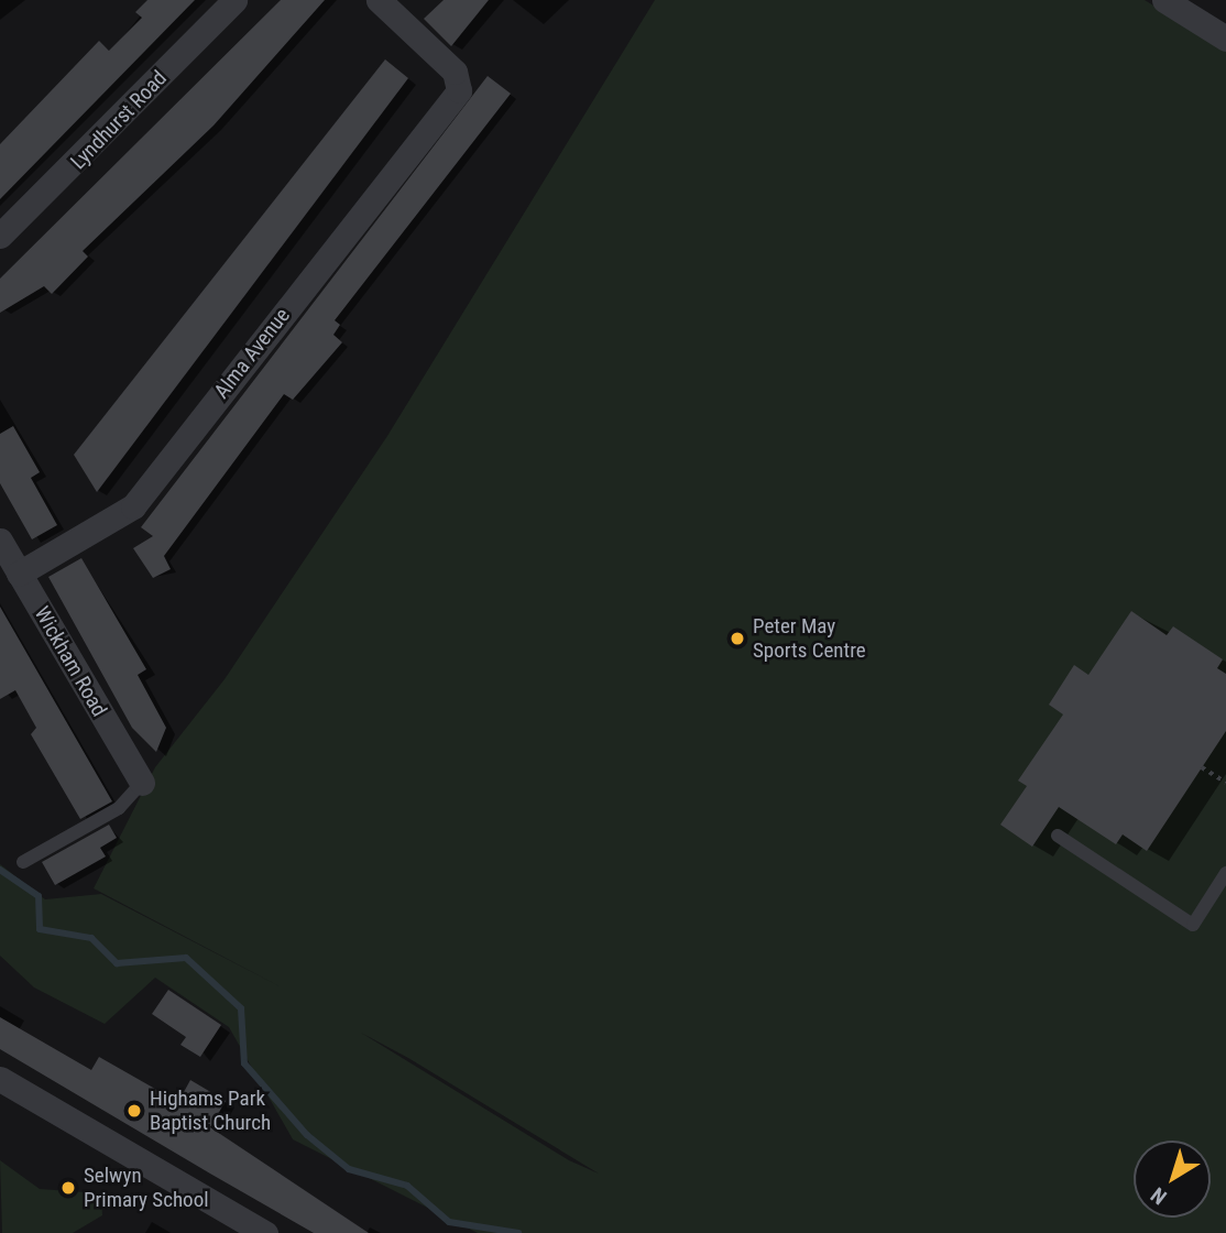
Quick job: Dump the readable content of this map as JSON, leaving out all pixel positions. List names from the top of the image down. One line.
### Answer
{"streets":{"street":["Lyndhurst Road","Alma Avenue","Wickham Road"]},"crossings":[["Alma Avenue","Wickham Road"]],"places":["Peter May Sports Centre","Highams Park Baptist Church","Selwyn Primary School"],"north":"bottom left"}
